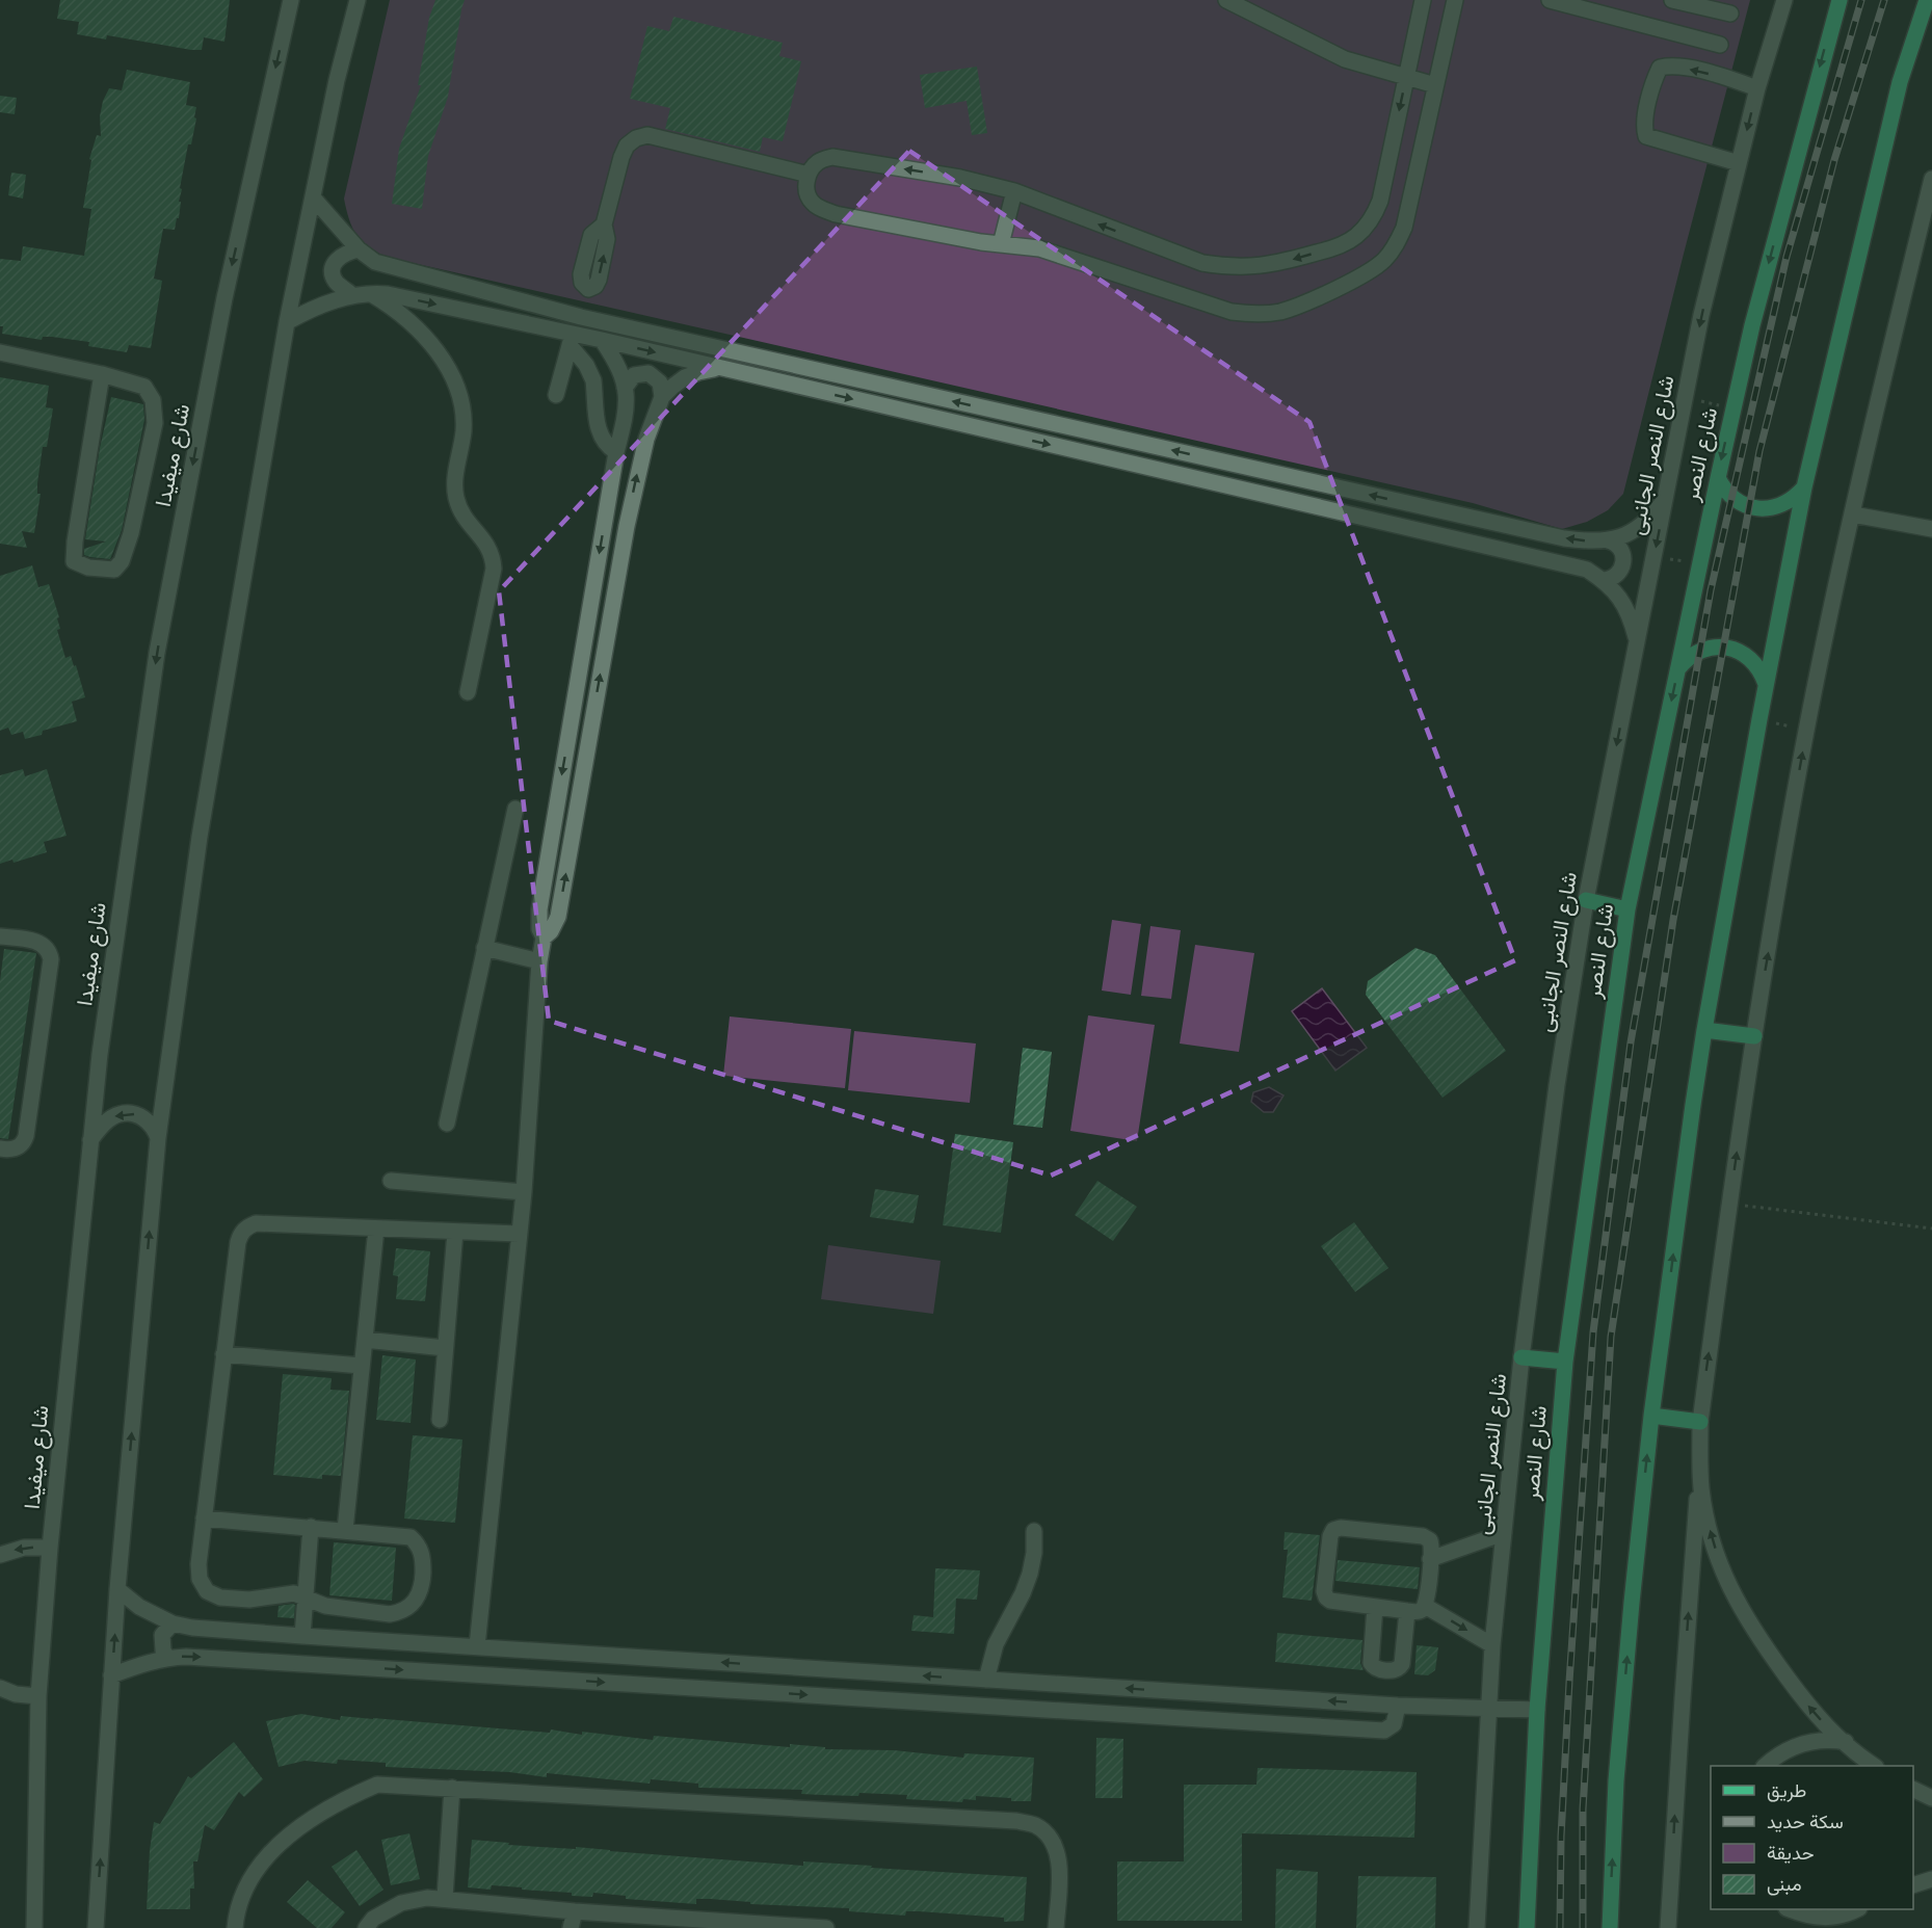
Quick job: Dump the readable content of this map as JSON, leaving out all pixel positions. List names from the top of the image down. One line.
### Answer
{"streets":{"main road":["شارع النصر"],"street":["شارع ميفيدا","شارع النصر الجانبى"]},"one_way":["شارع النصر الجانبى"],"legend":["طريق","سكة حديد","حديقة","مبنى"]}
